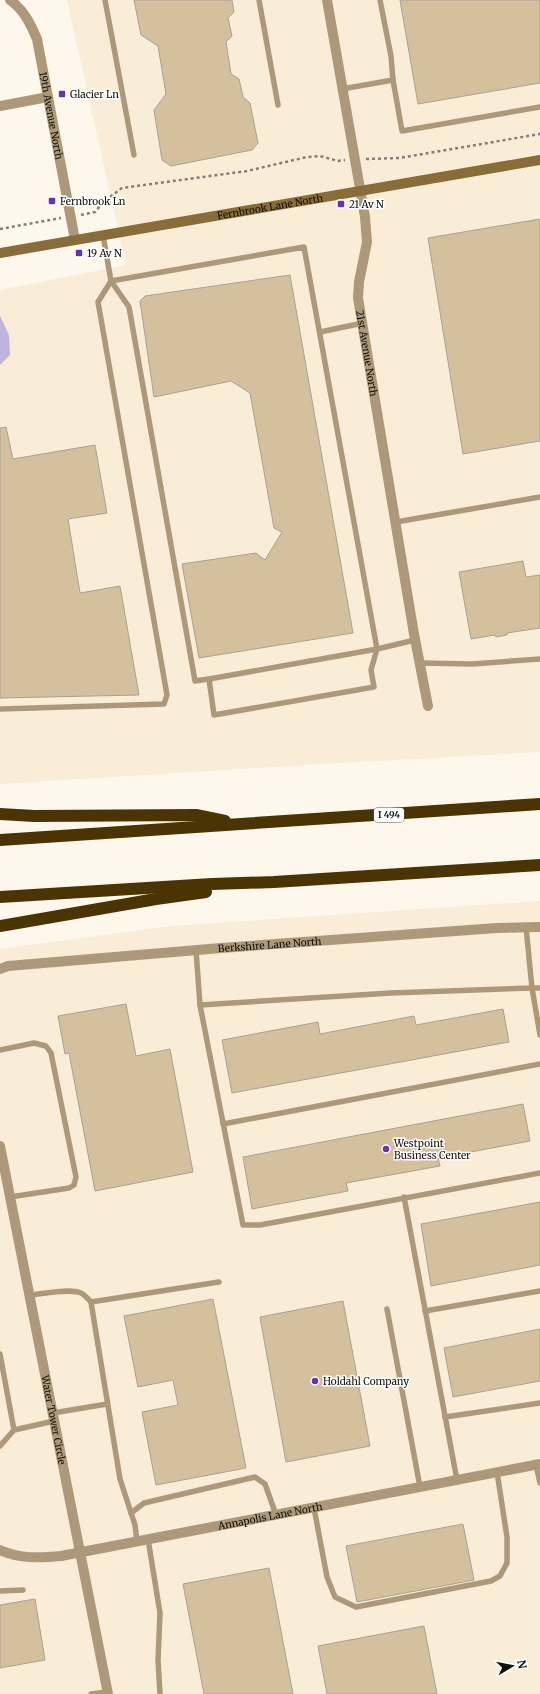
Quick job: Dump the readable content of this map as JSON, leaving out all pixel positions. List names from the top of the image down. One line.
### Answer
{"streets":{"highway":["I 494"],"street":["19th Avenue North","Fernbrook Lane North","21st Avenue North","Berkshire Lane North","Water Tower Circle","Annapolis Lane North"]},"crossings":[["19th Avenue North","Fernbrook Lane North"],["Fernbrook Lane North","21st Avenue North"],["Water Tower Circle","Annapolis Lane North"]],"places":{"transit":["Glacier Ln","Fernbrook Ln","21 Av N","19 Av N"],"other":["Westpoint Business Center","Holdahl Company"]},"north":"right"}
